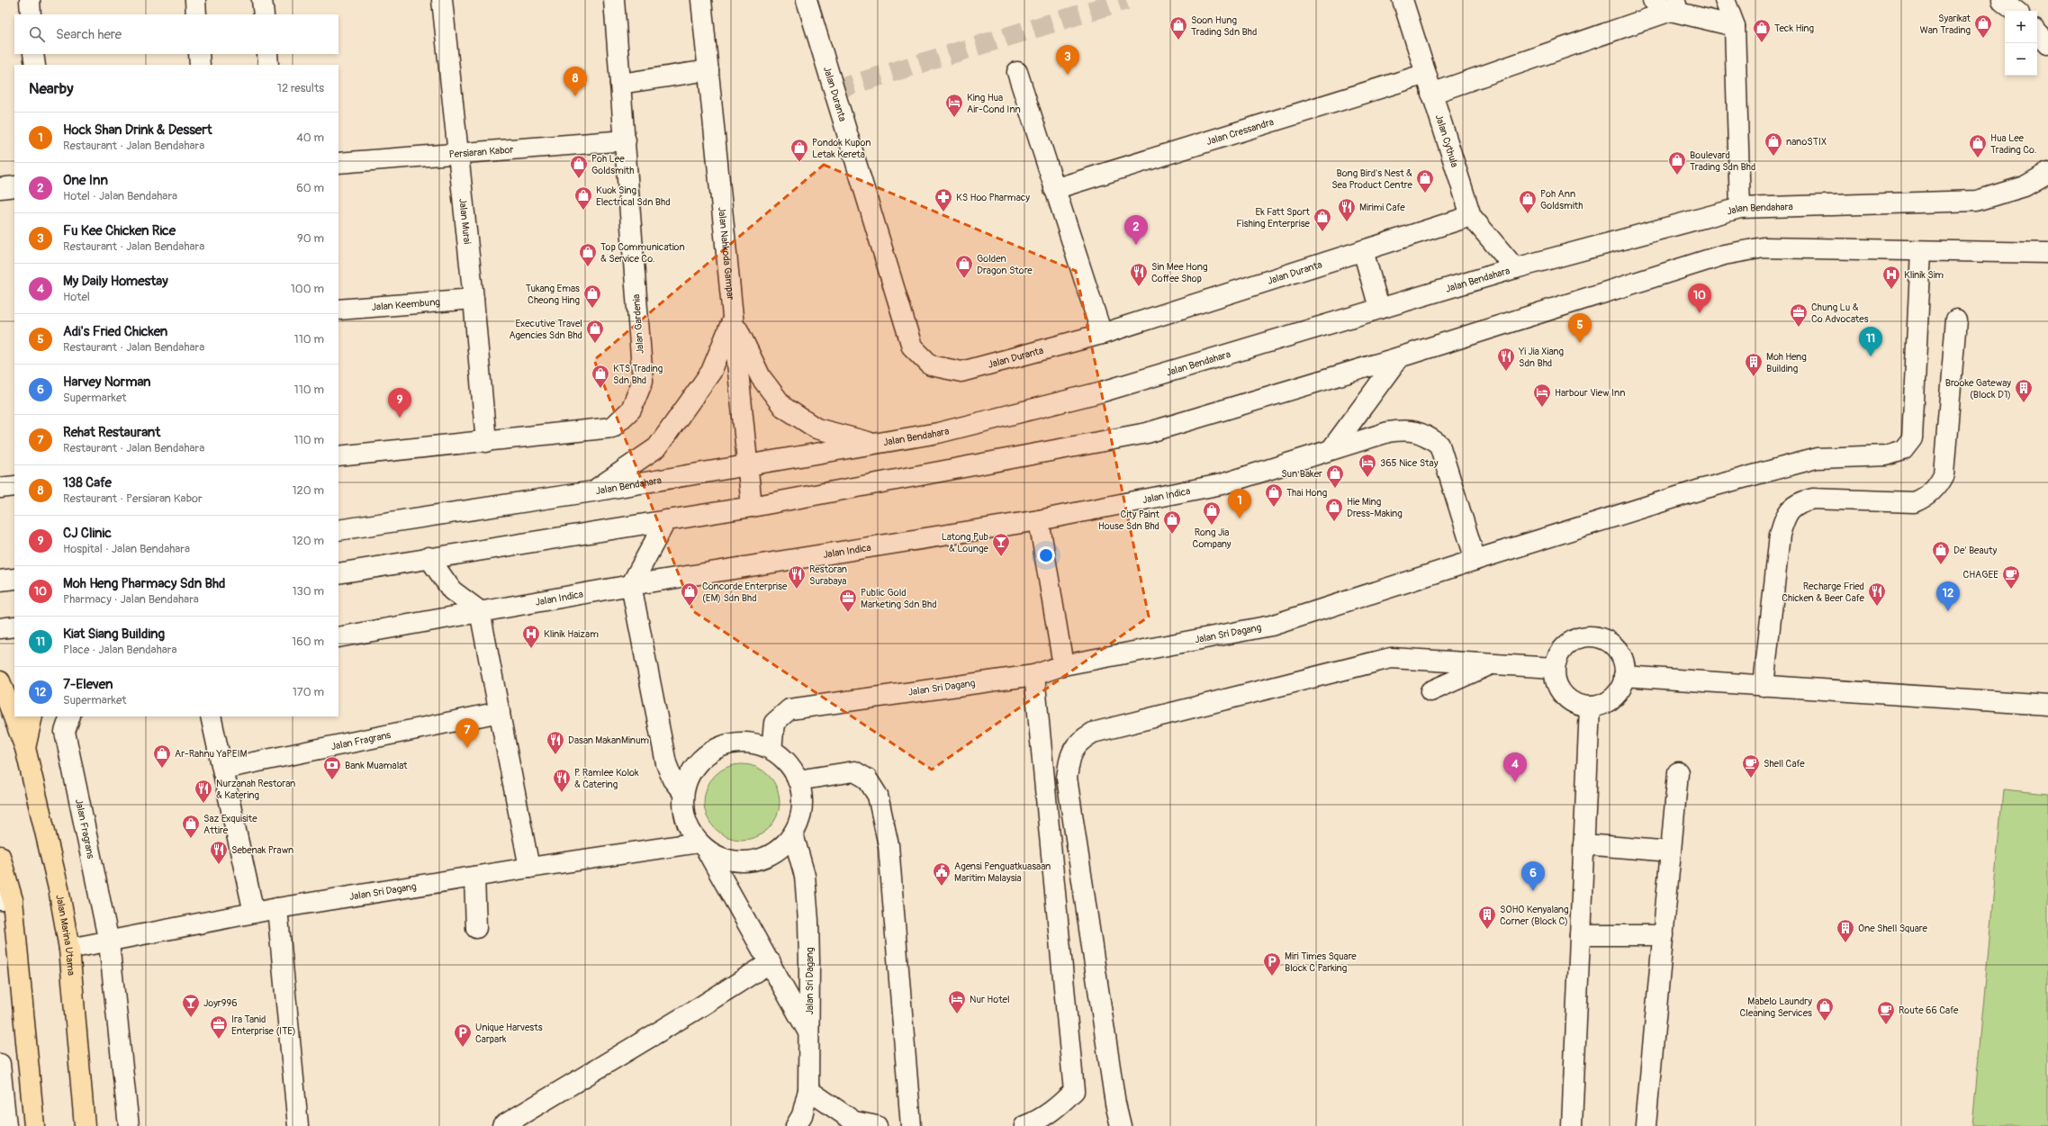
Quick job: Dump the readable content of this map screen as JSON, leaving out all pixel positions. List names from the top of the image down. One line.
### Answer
{"streets":{"main road":["Jalan Marina Utama"],"street":["Jalan Duranta","Jalan Cressandra","Jalan Cythula","Persiaran Kabor","Jalan Bendahara","Jalan Murai","Jalan Nahkoda Gampar","Jalan Keembung","Jalan Gardenia","Jalan Indica","Jalan Sri Dagang","Jalan Fragrans"]},"crossings":[["Jalan Duranta","Jalan Cythula"],["Jalan Cressandra","Jalan Cythula"],["Jalan Cythula","Jalan Bendahara"],["Persiaran Kabor","Jalan Murai"],["Persiaran Kabor","Jalan Gardenia"],["Jalan Bendahara","Jalan Nahkoda Gampar"],["Jalan Murai","Jalan Keembung"],["Jalan Murai","Jalan Gardenia"],["Jalan Sri Dagang","Jalan Fragrans"],["Jalan Sri Dagang","Jalan Marina Utama"]],"places":{"shop":["Syarikat Wan Trading","Soon Hung Trading Sdn Bhd","Teck Hing","nanoSTIX","Hua Lee Trading Co.","Pondok Kupon Letak Kereta","Boulevard Trading Sdn Bhd","Poh Lee Goldsmith","Bong Bird's Nest & Sea Product Centre","Kuok Sing Electrical Sdn Bhd","Poh Ann Goldsmith","Ek Fatt Sport Fishing Enterprise","Top Communication & Service Co.","Golden Dragon Store","Tukang Emas Cheong Hing","Executive Travel Agencies Sdn Bhd","KTS Trading Sdn Bhd","Sun Baker","Thai Hong","Hie Ming Dress-Making","Rong Jia Company","City Paint House Sdn Bhd","De' Beauty","Concorde Enterprise (EM) Sdn Bhd","Ar-Rahnu YaPEIM","Saz Exquisite Attire","Mabelo Laundry Cleaning Services"],"hotel":["King Hua Air-Cond Inn","Harbour View Inn","365 Nice Stay","Nur Hotel"],"pharmacy":["KS Hoo Pharmacy"],"restaurant":["Mirimi Cafe","Sin Mee Hong Coffee Shop","Yi Jia Xiang Sdn Bhd","Restoran Surabaya","Recharge Fried Chicken & Beer Cafe","Dasan MakanMinum","P. Ramlee Kolok & Catering","Nurzanah Restoran & Katering","Sebenak Prawn"],"hospital":["Klinik Sim","Klinik Haizam"],"office":["Chung Lu & Co Advocates","Public Gold Marketing Sdn Bhd","Ira Tanid Enterprise (ITE)"],"building":["Moh Heng Building","Brooke Gateway (Block D1)","SOHO Kenyalang Corner (Block C)","One Shell Square"],"bar":["Latong Pub & Lounge","Joyr996"],"cafe":["CHAGEE","Shell Cafe","Route 66 Cafe"],"bank":["Bank Muamalat"],"public building":["Agensi Penguatkuasaan Maritim Malaysia"],"parking":["Miri Times Square Block C Parking","Unique Harvests Carpark"]},"page":{"map_buttons":["+","−"],"search":"Search here","pins":["3","8","2","10","5","11","9","1","12","7","4","6"],"heading":["Nearby","12 results"],"list":[{"mark":"1","name":"Hock Shan Drink & Dessert","note":"Restaurant · Jalan Bendahara","value":"40 m"},{"mark":"2","name":"One Inn","note":"Hotel · Jalan Bendahara","value":"60 m"},{"mark":"3","name":"Fu Kee Chicken Rice","note":"Restaurant · Jalan Bendahara","value":"90 m"},{"mark":"4","name":"My Daily Homestay","note":"Hotel","value":"100 m"},{"mark":"5","name":"Adi's Fried Chicken","note":"Restaurant · Jalan Bendahara","value":"110 m"},{"mark":"6","name":"Harvey Norman","note":"Supermarket","value":"110 m"},{"mark":"7","name":"Rehat Restaurant","note":"Restaurant · Jalan Bendahara","value":"110 m"},{"mark":"8","name":"138 Cafe","note":"Restaurant · Persiaran Kabor","value":"120 m"},{"mark":"9","name":"CJ Clinic","note":"Hospital · Jalan Bendahara","value":"120 m"},{"mark":"10","name":"Moh Heng Pharmacy Sdn Bhd","note":"Pharmacy · Jalan Bendahara","value":"130 m"},{"mark":"11","name":"Kiat Siang Building","note":"Place · Jalan Bendahara","value":"160 m"},{"mark":"12","name":"7-Eleven","note":"Supermarket","value":"170 m"}]}}
